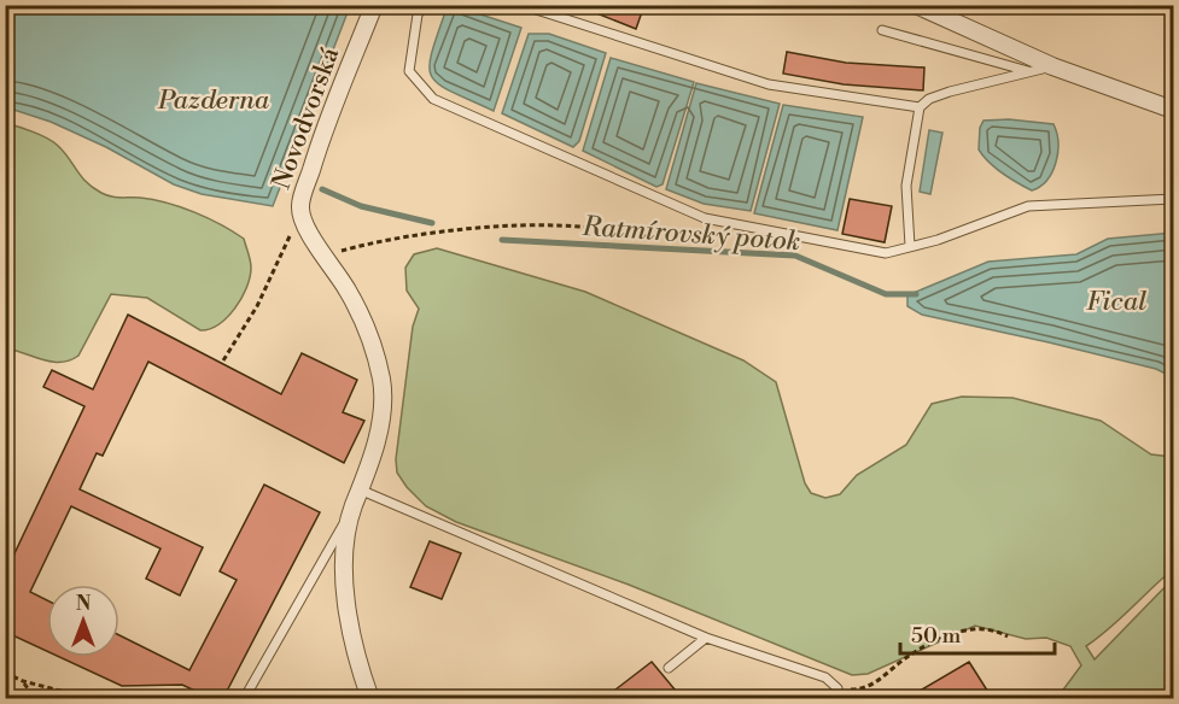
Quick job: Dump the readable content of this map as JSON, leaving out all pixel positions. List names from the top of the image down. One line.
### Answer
{"streets":{"street":["Novodvorská"]},"water":["Pazderna","Ratmírovský potok","Fical"],"scale_bar":"50 m","north":"top"}
